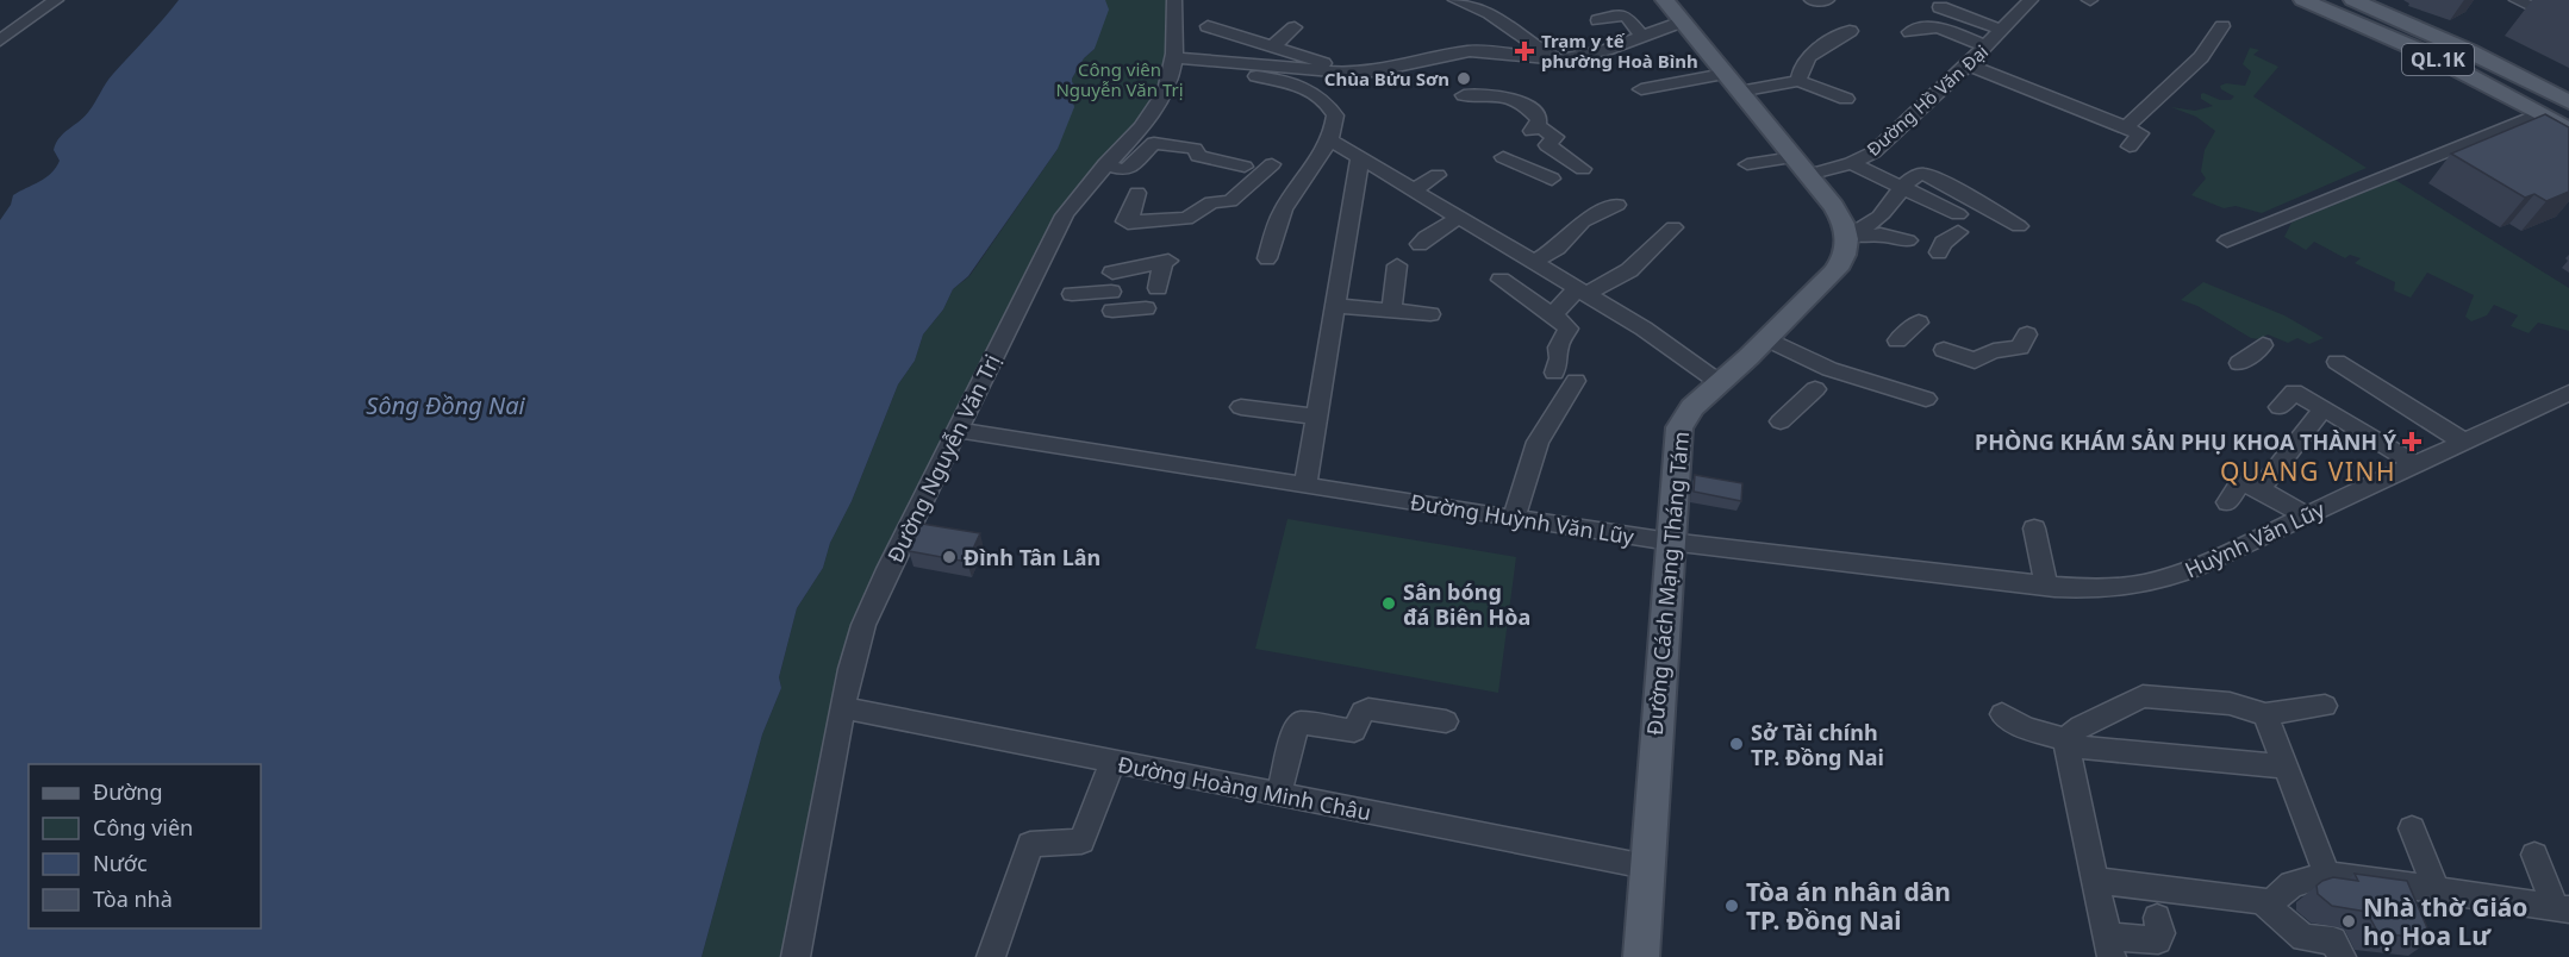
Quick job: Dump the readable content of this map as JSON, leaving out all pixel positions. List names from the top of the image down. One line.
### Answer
{"streets":{"main road":["QL.1K","Đường Cách Mạng Tháng Tám"],"street":["Đường Hồ Văn Đại","Đường Nguyễn Văn Trị","Đường Huỳnh Văn Lũy","Huỳnh Văn Lũy","Đường Hoàng Minh Châu"]},"crossings":[["Đường Nguyễn Văn Trị","Đường Huỳnh Văn Lũy"],["Đường Nguyễn Văn Trị","Đường Hoàng Minh Châu"],["Đường Huỳnh Văn Lũy","Huỳnh Văn Lũy"],["Đường Huỳnh Văn Lũy","Đường Cách Mạng Tháng Tám"],["Đường Cách Mạng Tháng Tám","Đường Hoàng Minh Châu"]],"districts":["QUANG VINH"],"water":["Sông Đồng Nai"],"parks":["Công viên Nguyễn Văn Trị"],"places":{"health":["Trạm y tế phường Hoà Bình","PHÒNG KHÁM SẢN PHỤ KHOA THÀNH Ý"],"other":["Chùa Bửu Sơn","Đình Tân Lân","Sân bóng đá Biên Hòa","Sở Tài chính TP. Đồng Nai","Tòa án nhân dân TP. Đồng Nai","Nhà thờ Giáo họ Hoa Lư"]},"legend":["Đường","Công viên","Nước","Tòa nhà"]}
